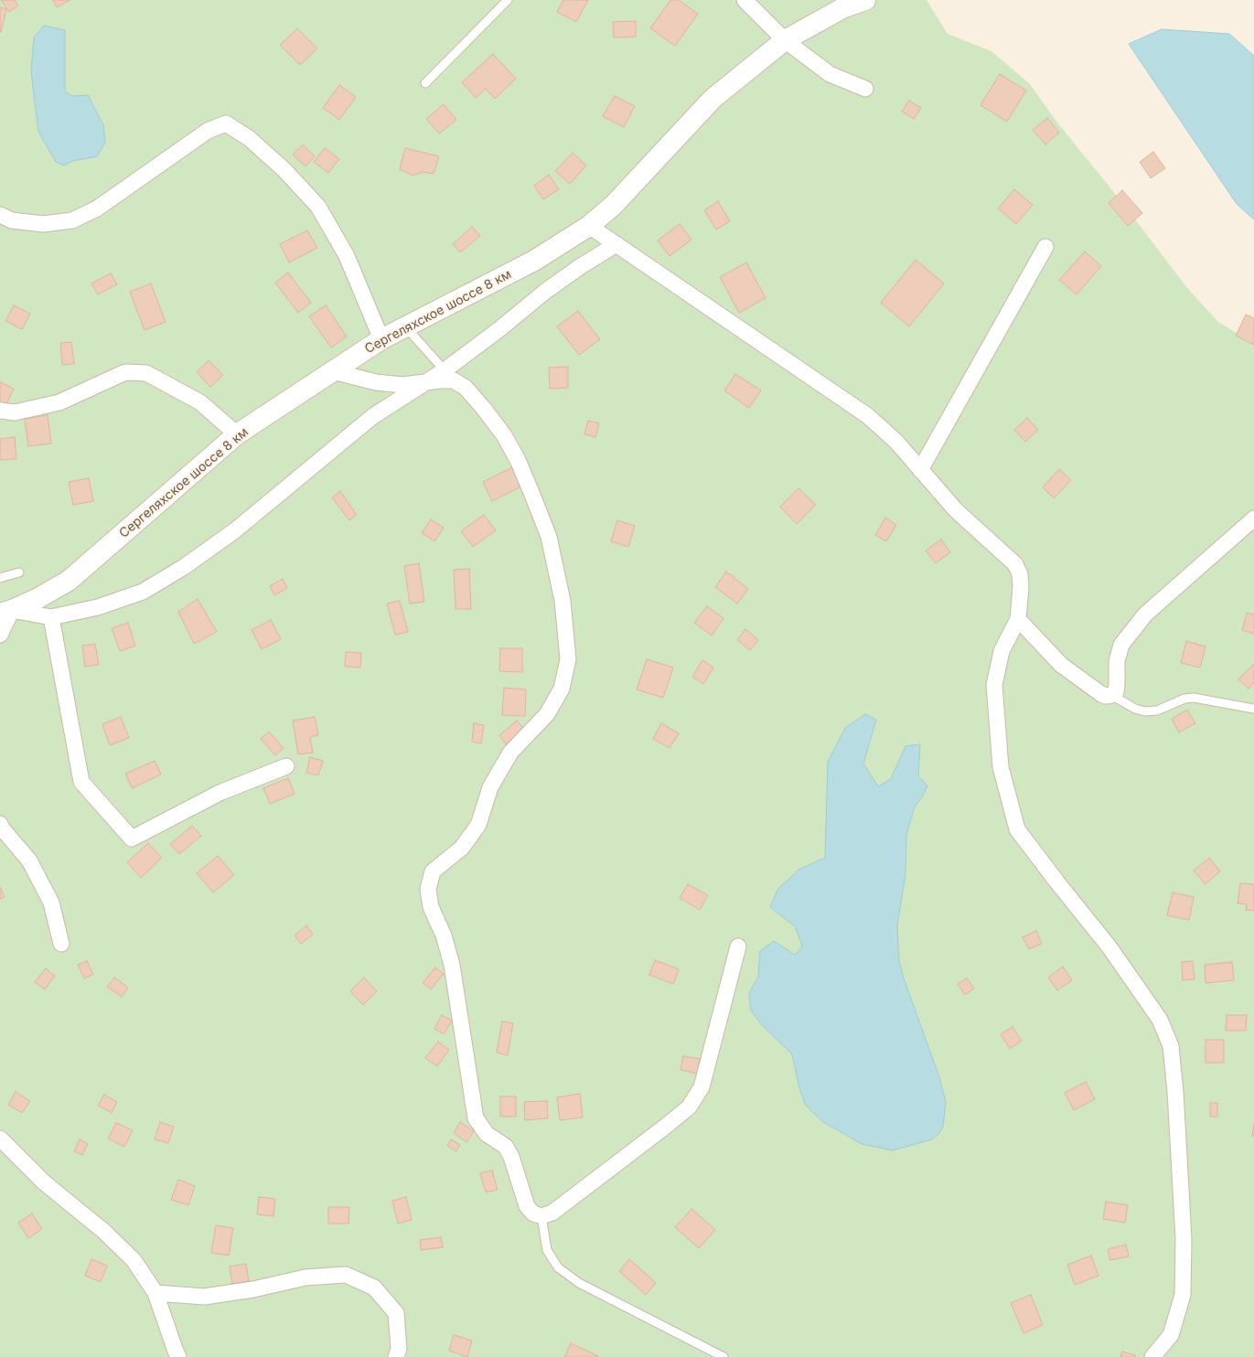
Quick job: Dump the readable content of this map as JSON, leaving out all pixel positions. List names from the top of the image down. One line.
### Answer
{"streets":{"main road":["Сергеляхское шоссе 8 км"]}}
